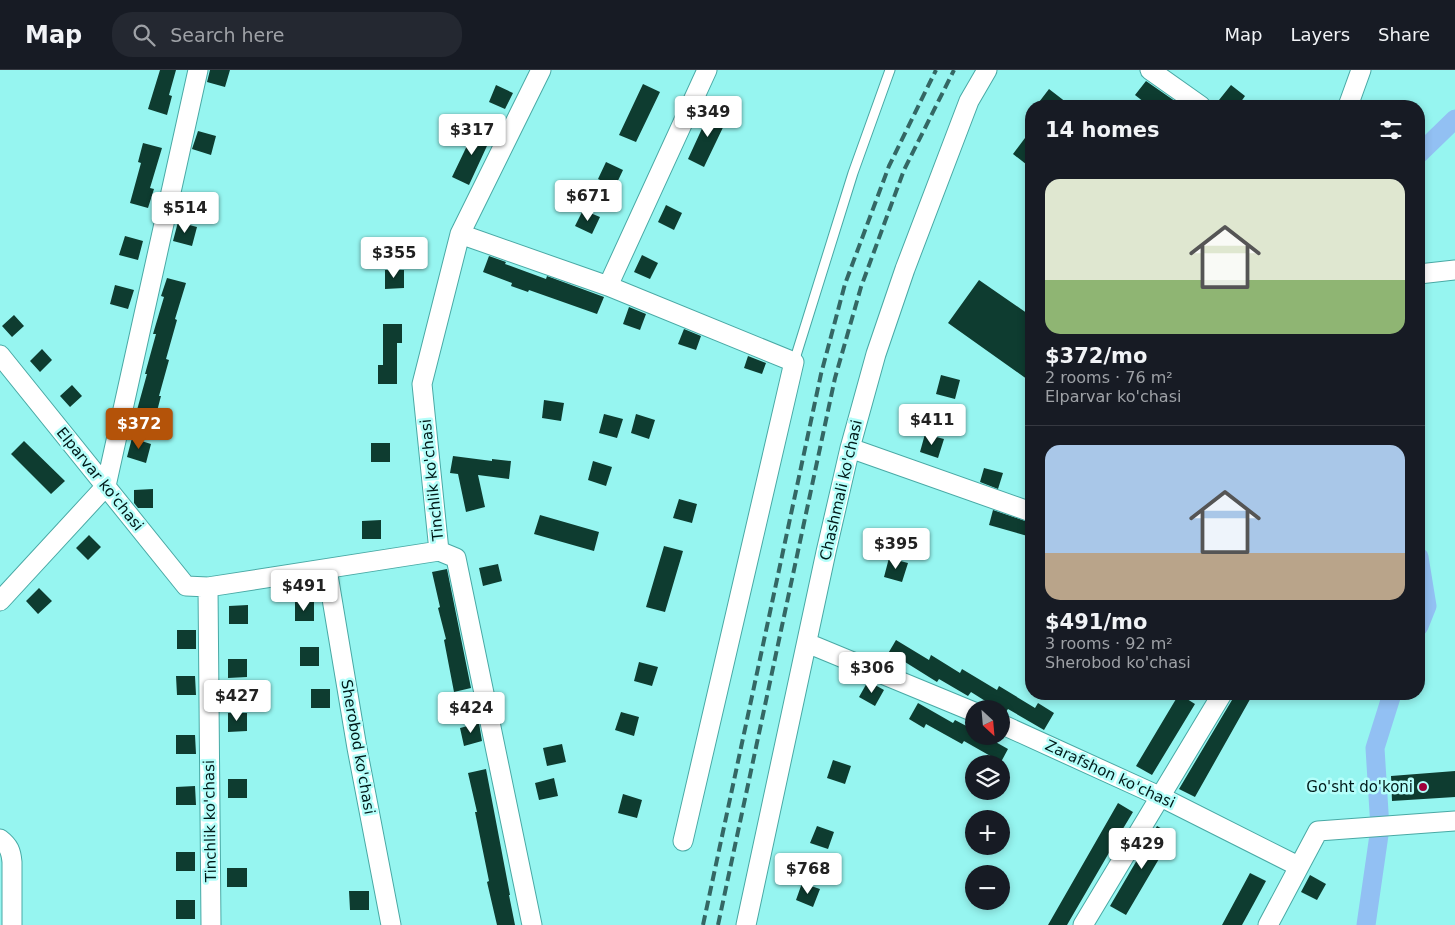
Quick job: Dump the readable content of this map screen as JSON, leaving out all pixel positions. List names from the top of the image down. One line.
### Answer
{"streets":{"street":["Elparvar ko'chasi","Tinchlik ko'chasi","Chashmali ko'chasi","Sherobod ko'chasi","Zarafshon ko'chasi"]},"crossings":[["Elparvar ko'chasi","Tinchlik ko'chasi"],["Tinchlik ko'chasi","Sherobod ko'chasi"]],"places":["Go'sht do'koni"],"north":"bottom right","page":{"header":"Map","search":"Search here","nav":["Map","Layers","Share"],"price":["$349","$317","$671","$514","$355","$411","$372","$395","$491","$306","$427","$424","$429","$768"],"heading":"14 homes","list":[{"name":"$372/mo","note":"2 rooms · 76 m² · Elparvar ko'chasi"},{"name":"$491/mo","note":"3 rooms · 92 m² · Sherobod ko'chasi"}],"map_buttons":["+","−"]}}
